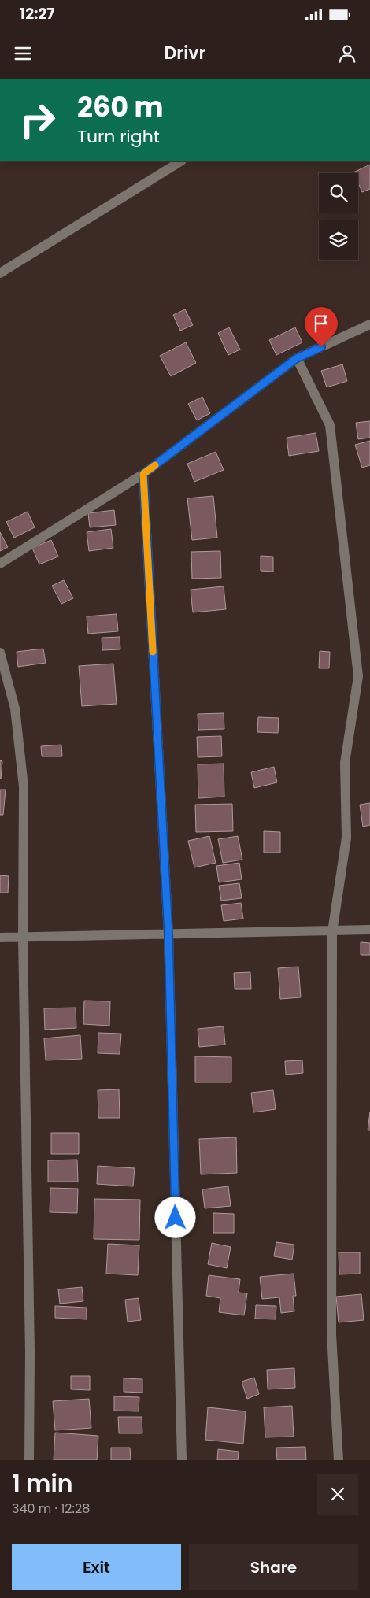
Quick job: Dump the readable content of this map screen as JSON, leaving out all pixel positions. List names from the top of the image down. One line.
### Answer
{"page":{"status":"12:27","header":"Drivr","turn":["260 m","Turn right"],"heading":["1 min","340 m · 12:28"],"buttons":["Exit","Share"]}}
